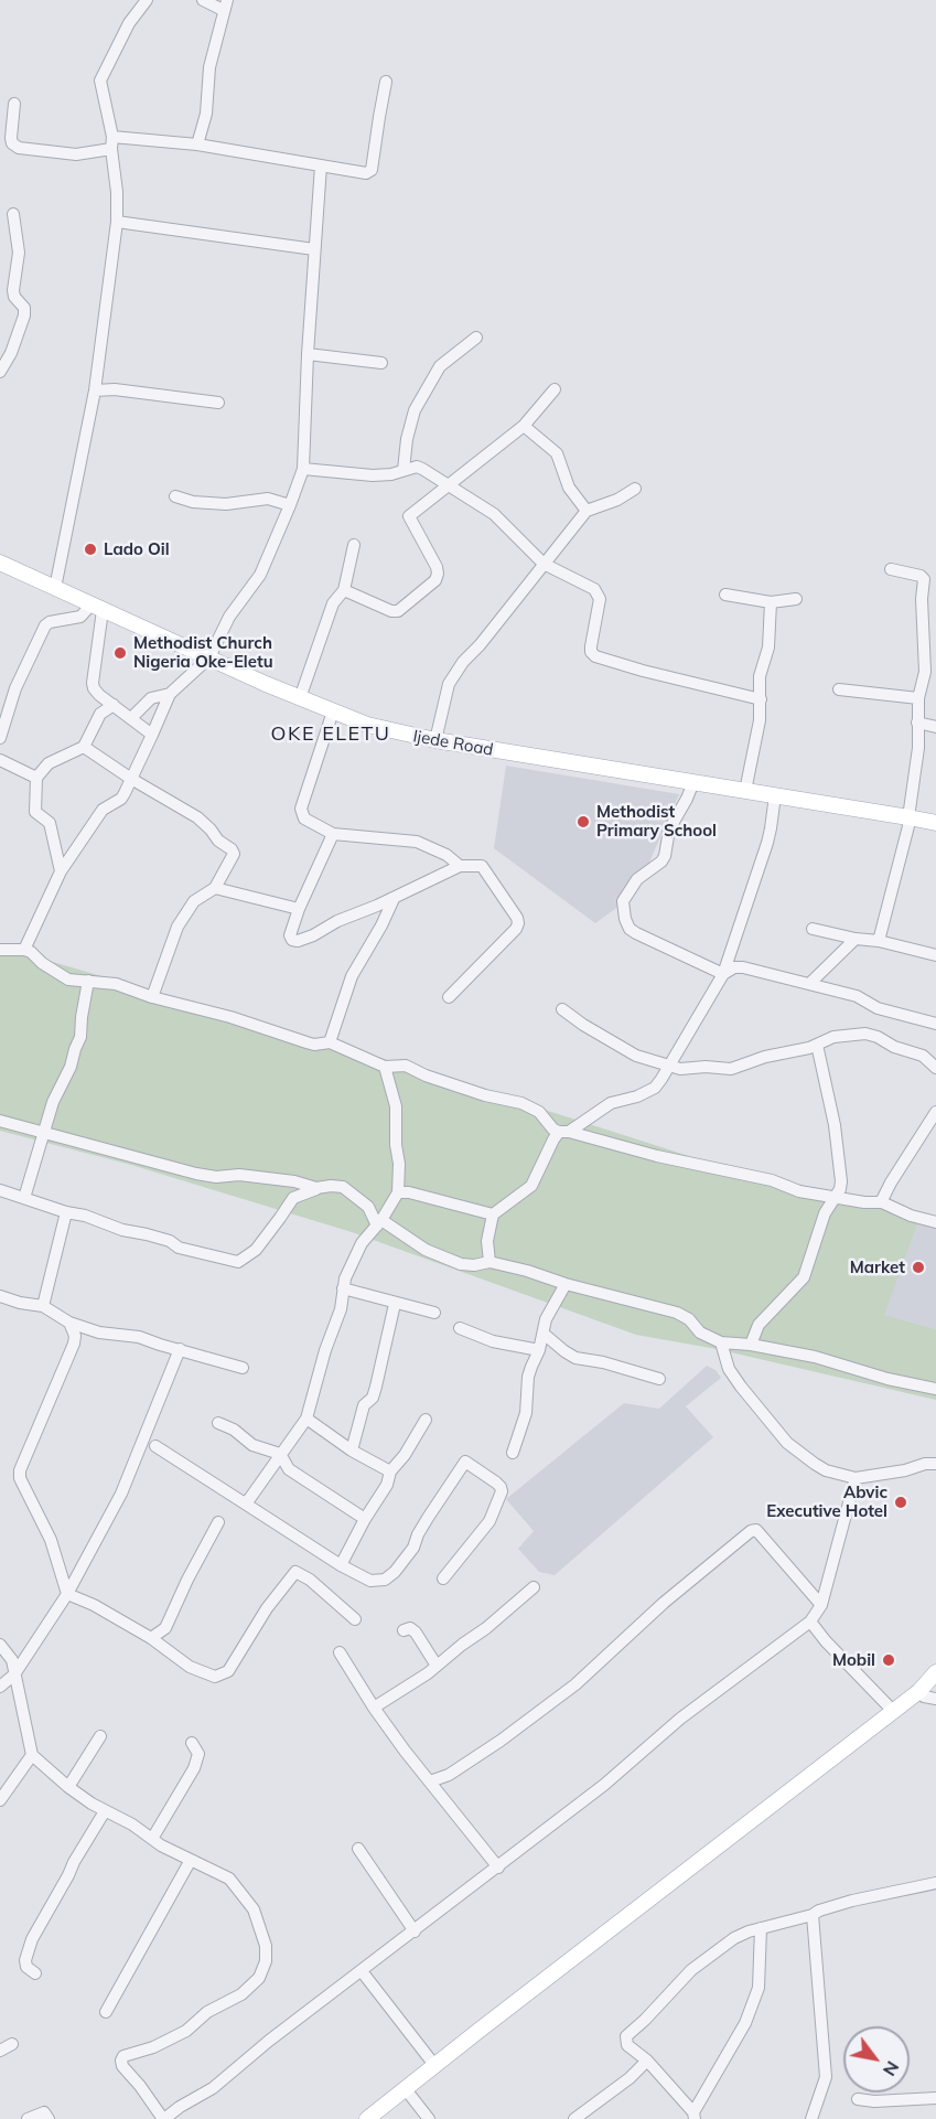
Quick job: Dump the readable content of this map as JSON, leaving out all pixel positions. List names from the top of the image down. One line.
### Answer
{"streets":{"main road":["Ijede Road"]},"districts":["OKE ELETU"],"places":["Lado Oil","Methodist Church Nigeria Oke-Eletu","Methodist Primary School","Market","Abvic Executive Hotel","Mobil"],"north":"bottom right"}
